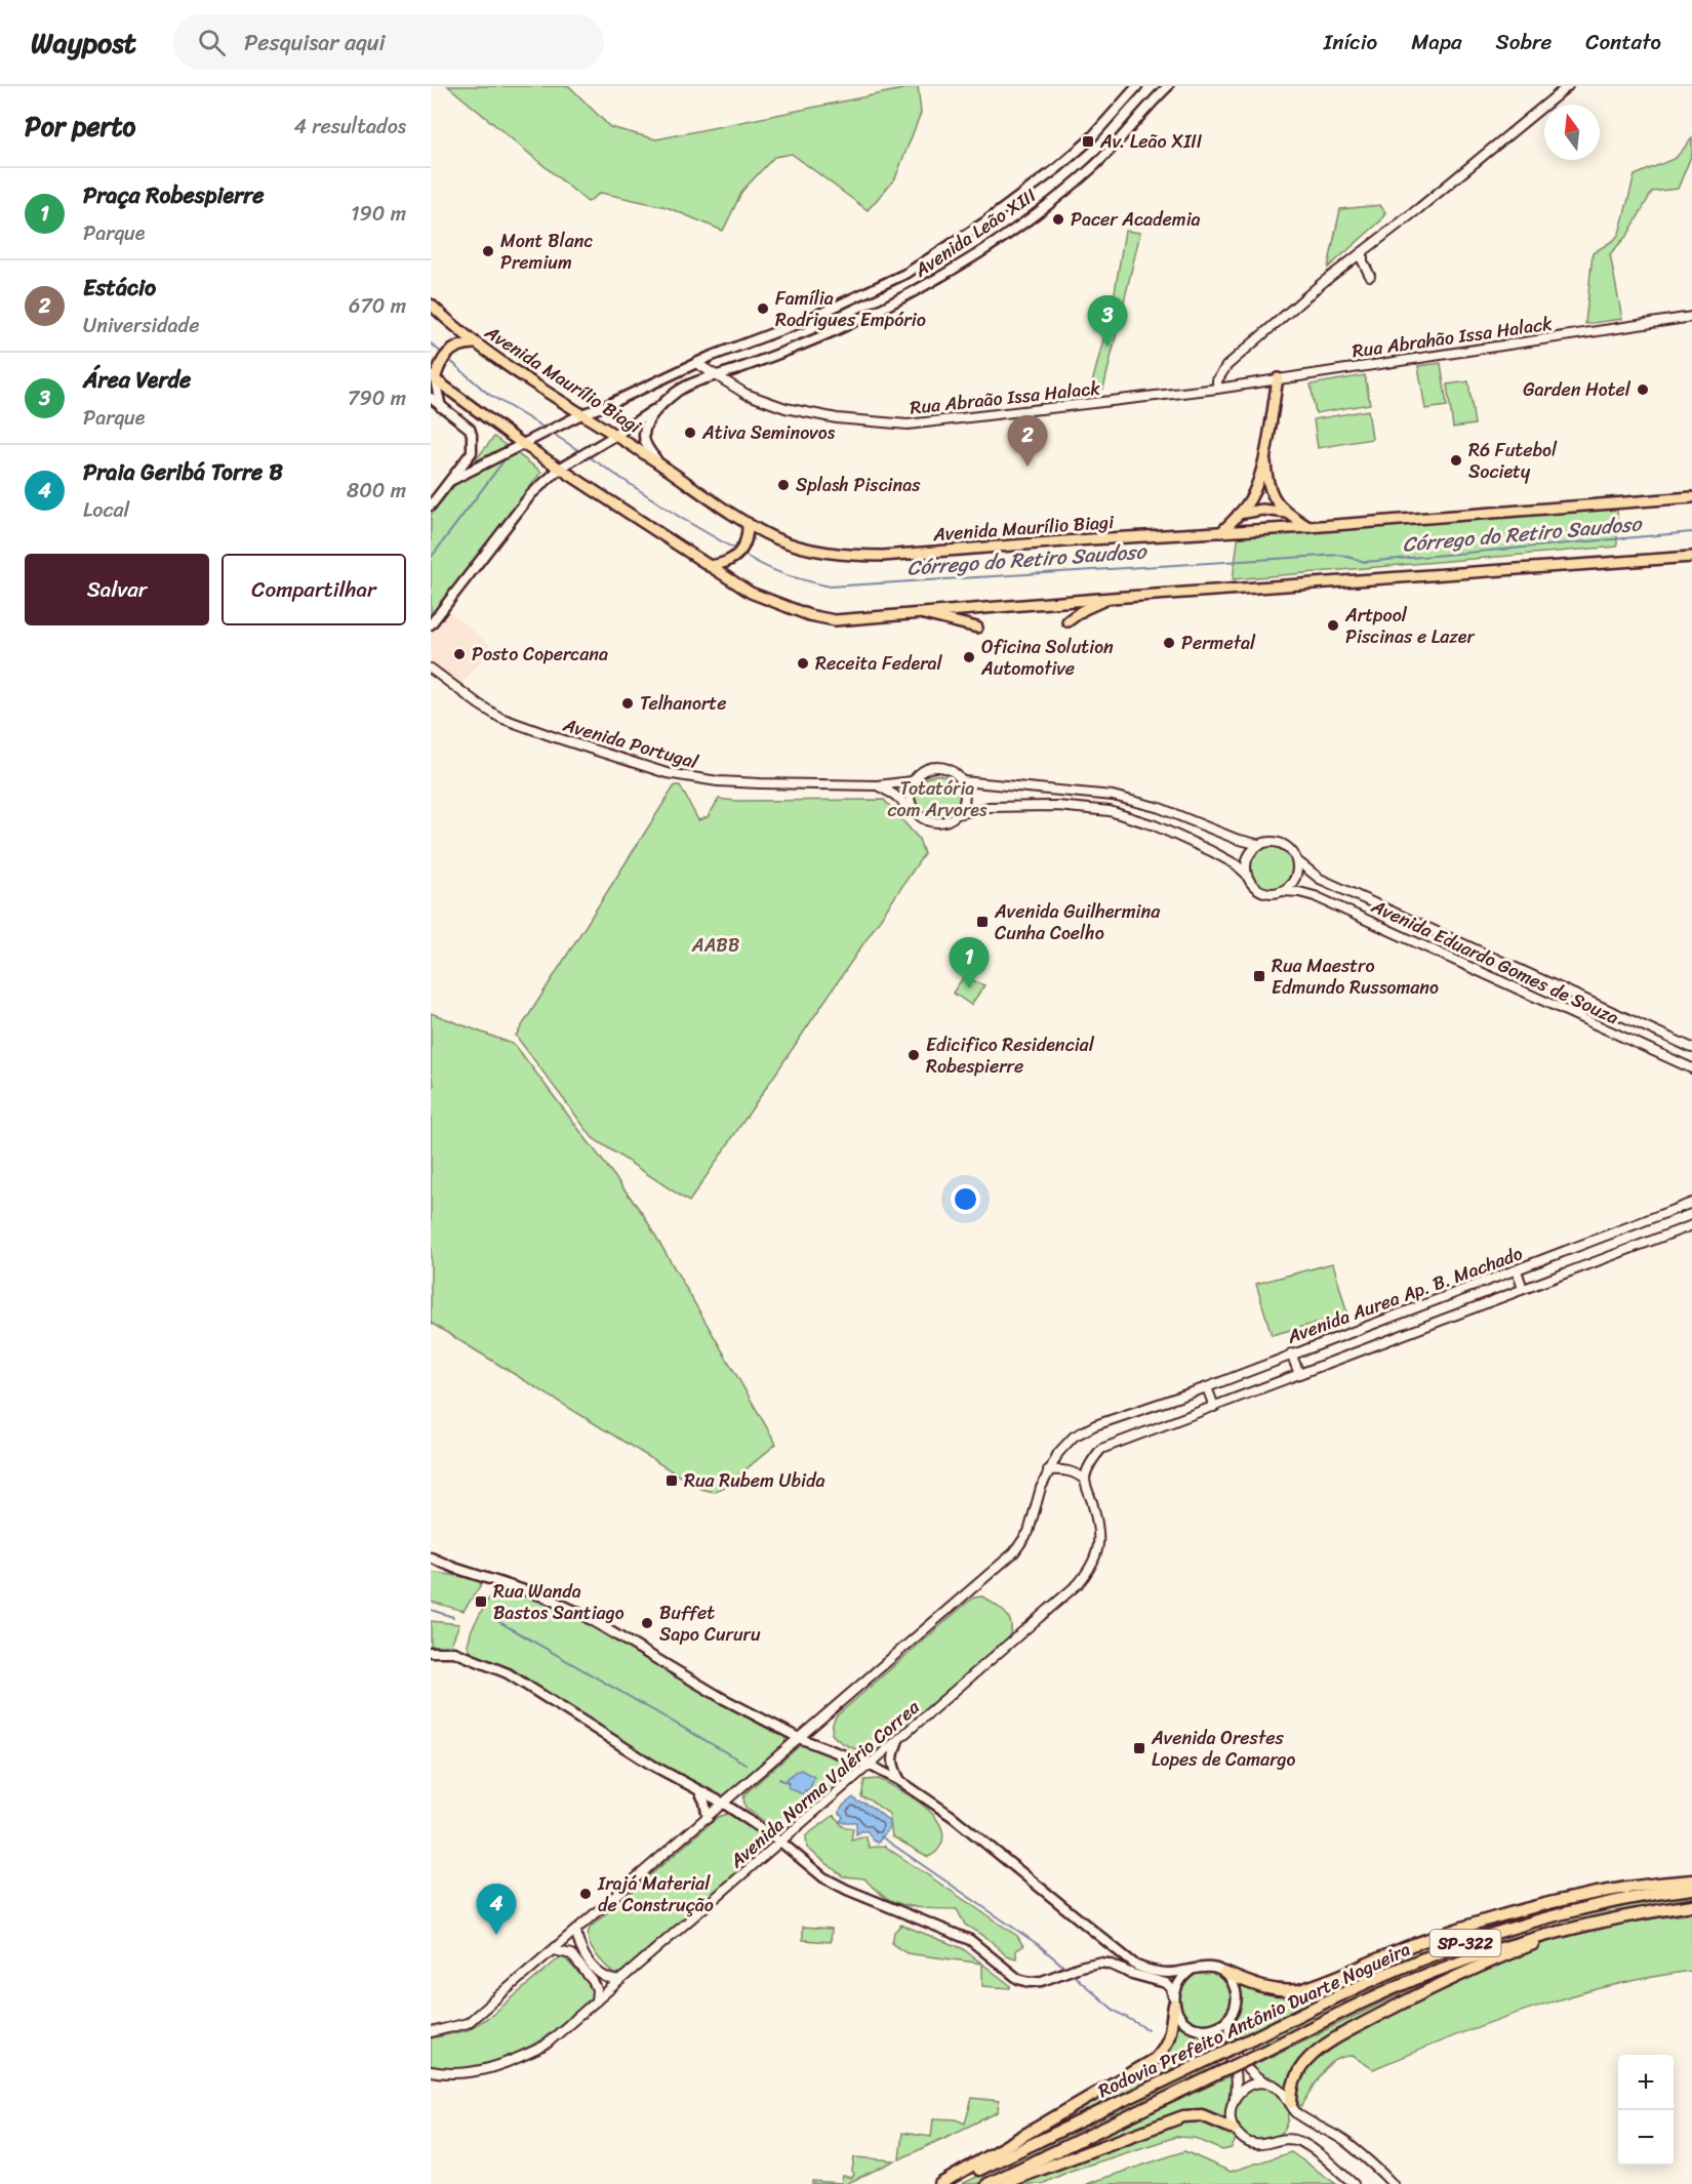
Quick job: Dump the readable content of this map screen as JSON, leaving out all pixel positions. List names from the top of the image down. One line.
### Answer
{"streets":{"highway":["SP-322","Rodovia Prefeito Antônio Duarte Nogueira"],"main road":["Avenida Leão XIII","Avenida Maurílio Biagi"],"street":["Rua Abrahão Issa Halack","Rua Abraão Issa Halack","Avenida Portugal","Avenida Eduardo Gomes de Souza","Avenida Aurea Ap. B. Machado","Avenida Norma Valério Correa"]},"crossings":[["Avenida Leão XIII","Avenida Maurílio Biagi"],["Avenida Leão XIII","Rua Abraão Issa Halack"],["Rua Abrahão Issa Halack","Rua Abraão Issa Halack"],["Avenida Aurea Ap. B. Machado","Avenida Norma Valério Correa"]],"water":["Córrego do Retiro Saudoso"],"parks":["Totatória com Arvores","AABB"],"places":{"transit":["Av. Leão XIII","Avenida Guilhermina Cunha Coelho","Rua Maestro Edmundo Russomano","Rua Rubem Ubida","Rua Wanda Bastos Santiago","Avenida Orestes Lopes de Camargo"],"other":["Pacer Academia","Mont Blanc Premium","Família Rodrigues Empório","Garden Hotel","Ativa Seminovos","R6 Futebol Society","Splash Piscinas","Artpool Piscinas e Lazer","Permetal","Posto Copercana","Oficina Solution Automotive","Receita Federal","Telhanorte","Edicifico Residencial Robespierre","Buffet Sapo Cururu","Irajá Material de Construção"]},"north":"top","page":{"header":"Waypost","search":"Pesquisar aqui","nav":["Início","Mapa","Sobre","Contato"],"heading":["Por perto","4 resultados"],"list":[{"mark":"1","name":"Praça Robespierre","note":"Parque","value":"190 m"},{"mark":"2","name":"Estácio","note":"Universidade","value":"670 m"},{"mark":"3","name":"Área Verde","note":"Parque","value":"790 m"},{"mark":"4","name":"Praia Geribá Torre B","note":"Local","value":"800 m"}],"pins":["3","2","1","4"],"buttons":["Salvar","Compartilhar"],"map_buttons":["+","−"]}}
